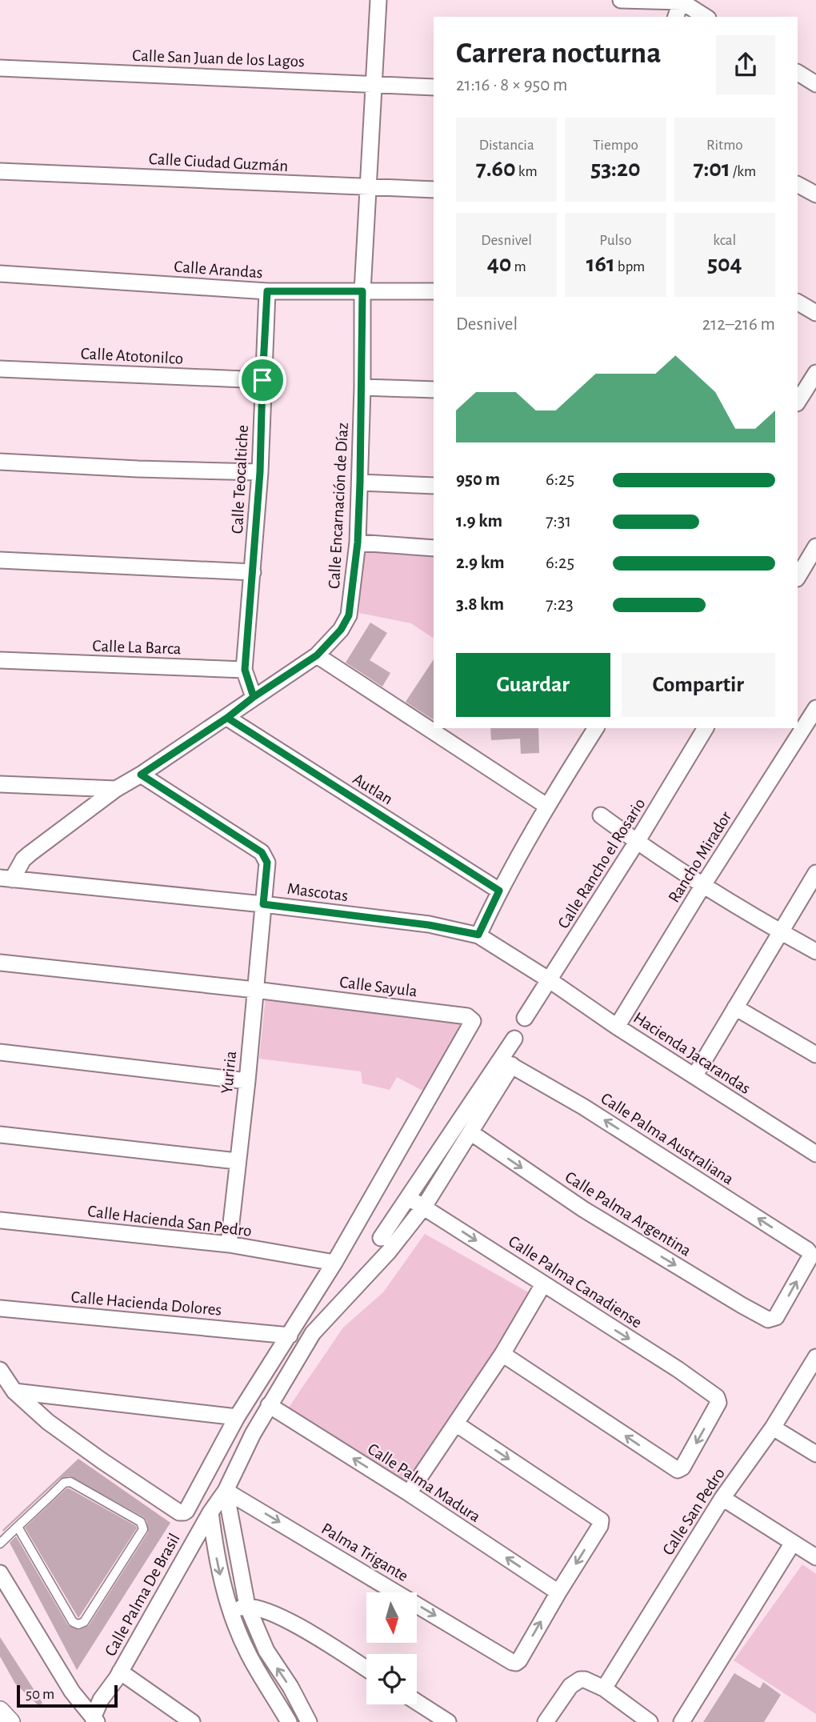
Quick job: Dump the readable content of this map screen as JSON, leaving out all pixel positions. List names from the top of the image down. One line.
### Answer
{"streets":{"street":["Calle San Juan de los Lagos","Calle Ciudad Guzmán","Calle Arandas","Calle Atotonilco","Calle Teocaltiche","Calle Encarnación de Díaz","Calle La Barca","Autlan","Rancho Mirador","Calle Rancho el Rosario","Mascotas","Calle Sayula","Hacienda Jacarandas","Yuriria","Calle Palma Australiana","Calle Palma Argentina","Calle Hacienda San Pedro","Calle Palma Canadiense","Calle Hacienda Dolores","Calle Palma Madura","Calle San Pedro","Palma Trigante","Calle Palma De Brasil"]},"crossings":[["Calle San Juan de los Lagos","Calle Encarnación de Díaz"],["Calle Ciudad Guzmán","Calle Encarnación de Díaz"],["Calle Arandas","Calle Teocaltiche"],["Calle Arandas","Calle Encarnación de Díaz"],["Calle Atotonilco","Calle Teocaltiche"],["Calle Teocaltiche","Calle La Barca"],["Calle Encarnación de Díaz","Autlan"],["Calle Encarnación de Díaz","Mascotas"],["Calle Encarnación de Díaz","Yuriria"],["Rancho Mirador","Hacienda Jacarandas"],["Calle Rancho el Rosario","Mascotas"],["Calle Rancho el Rosario","Hacienda Jacarandas"],["Mascotas","Hacienda Jacarandas"],["Mascotas","Yuriria"],["Calle Sayula","Yuriria"],["Calle Sayula","Calle Hacienda San Pedro"],["Yuriria","Calle Hacienda San Pedro"],["Calle Palma Australiana","Calle Palma Argentina"],["Calle Palma Australiana","Calle Palma De Brasil"],["Calle Palma Argentina","Calle Palma De Brasil"],["Calle Palma Canadiense","Calle Palma De Brasil"],["Calle Palma Madura","Palma Trigante"],["Calle Palma Madura","Calle Palma De Brasil"],["Palma Trigante","Calle Palma De Brasil"]],"one_way":["Calle Palma Australiana","Calle Palma Argentina","Calle Palma Madura"],"scale_bar":"50 m","north":"bottom","page":{"heading":["Carrera nocturna","21:16 · 8 × 950 m"],"stats":[["Distancia","7.60 km"],["Tiempo","53:20"],["Ritmo","7:01 /km"],["Desnivel","40 m"],["Pulso","161 bpm"],["kcal","504"]],"chart":["Desnivel","212–216 m"],"list":[{"name":"950 m","note":"6:25"},{"name":"1.9 km","note":"7:31"},{"name":"2.9 km","note":"6:25"},{"name":"3.8 km","note":"7:23"}],"buttons":["Guardar","Compartir"],"scale":"50 m"}}
